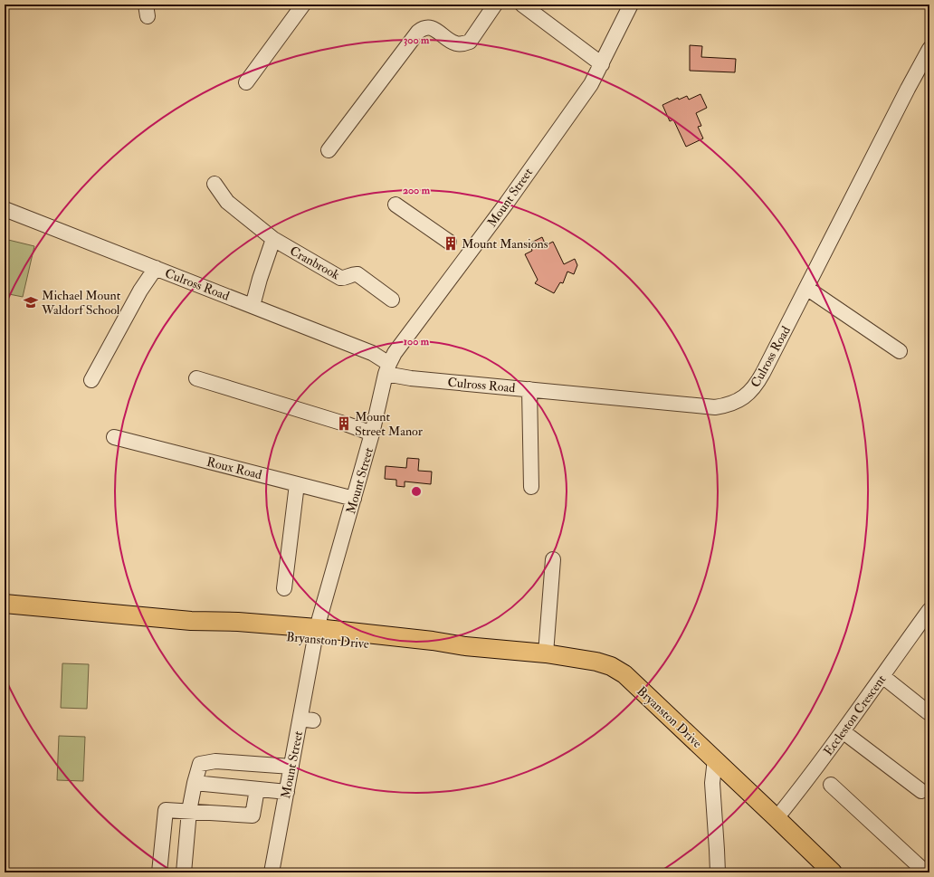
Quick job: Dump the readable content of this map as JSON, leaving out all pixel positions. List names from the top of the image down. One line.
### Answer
{"streets":{"main road":["Bryanston Drive"],"street":["Mount Street","Cranbrook","Culross Road","Roux Road","Eccleston Crescent"]},"crossings":[["Mount Street","Culross Road"],["Mount Street","Roux Road"],["Mount Street","Bryanston Drive"],["Cranbrook","Culross Road"],["Bryanston Drive","Eccleston Crescent"]],"places":{"building":["Mount Mansions","Mount Street Manor"],"school or university":["Michael Mount Waldorf School"]},"rings":["300 m","200 m","100 m"]}
